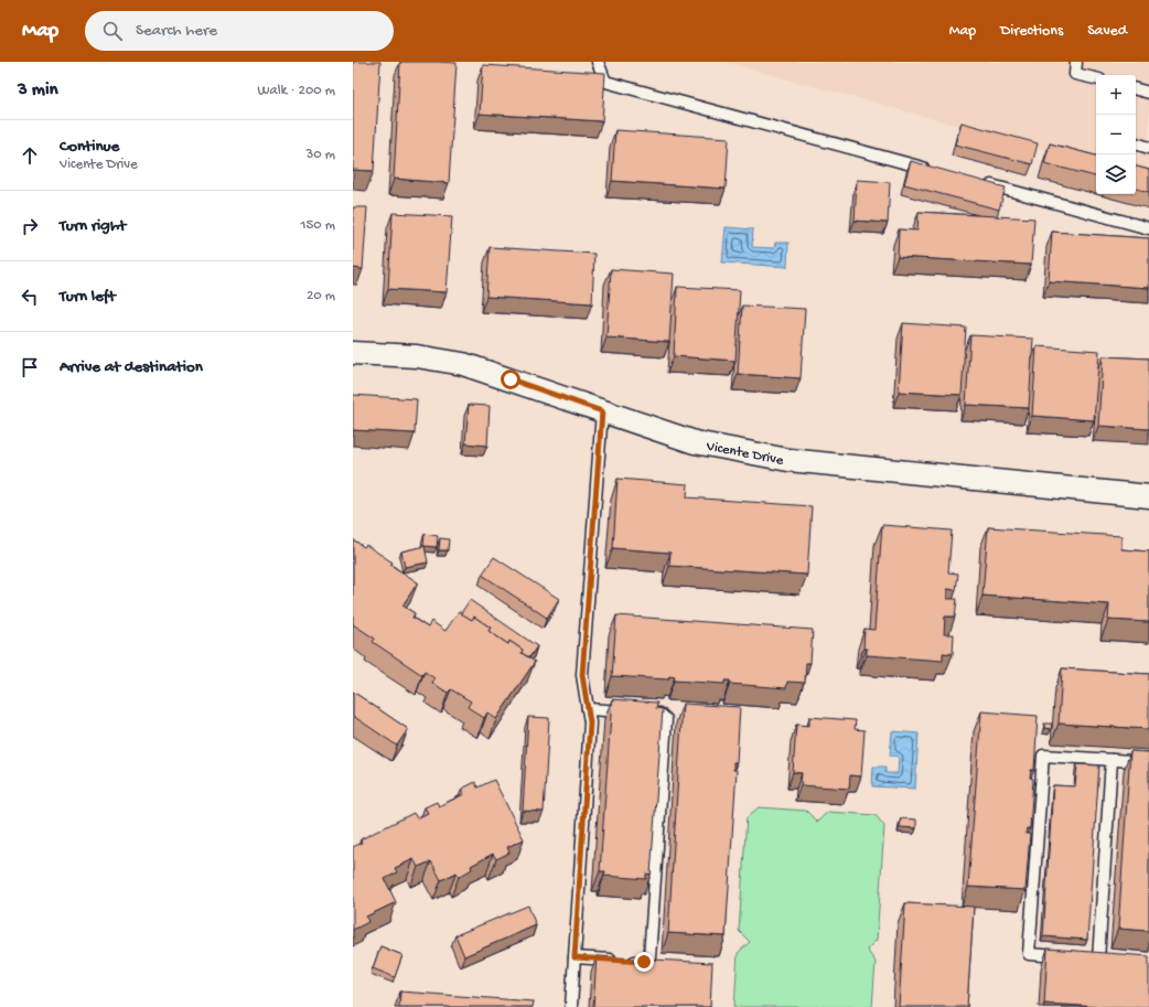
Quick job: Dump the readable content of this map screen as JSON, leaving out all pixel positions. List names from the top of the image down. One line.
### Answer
{"streets":{"street":["Vicente Drive"]},"page":{"header":"Map","search":"Search here","nav":["Map","Directions","Saved"],"heading":["3 min","Walk · 200 m"],"map_buttons":["+","−"],"list":[["Continue","Vicente Drive","30 m"],["Turn right","150 m"],["Turn left","20 m"],"Arrive at destination"]}}
